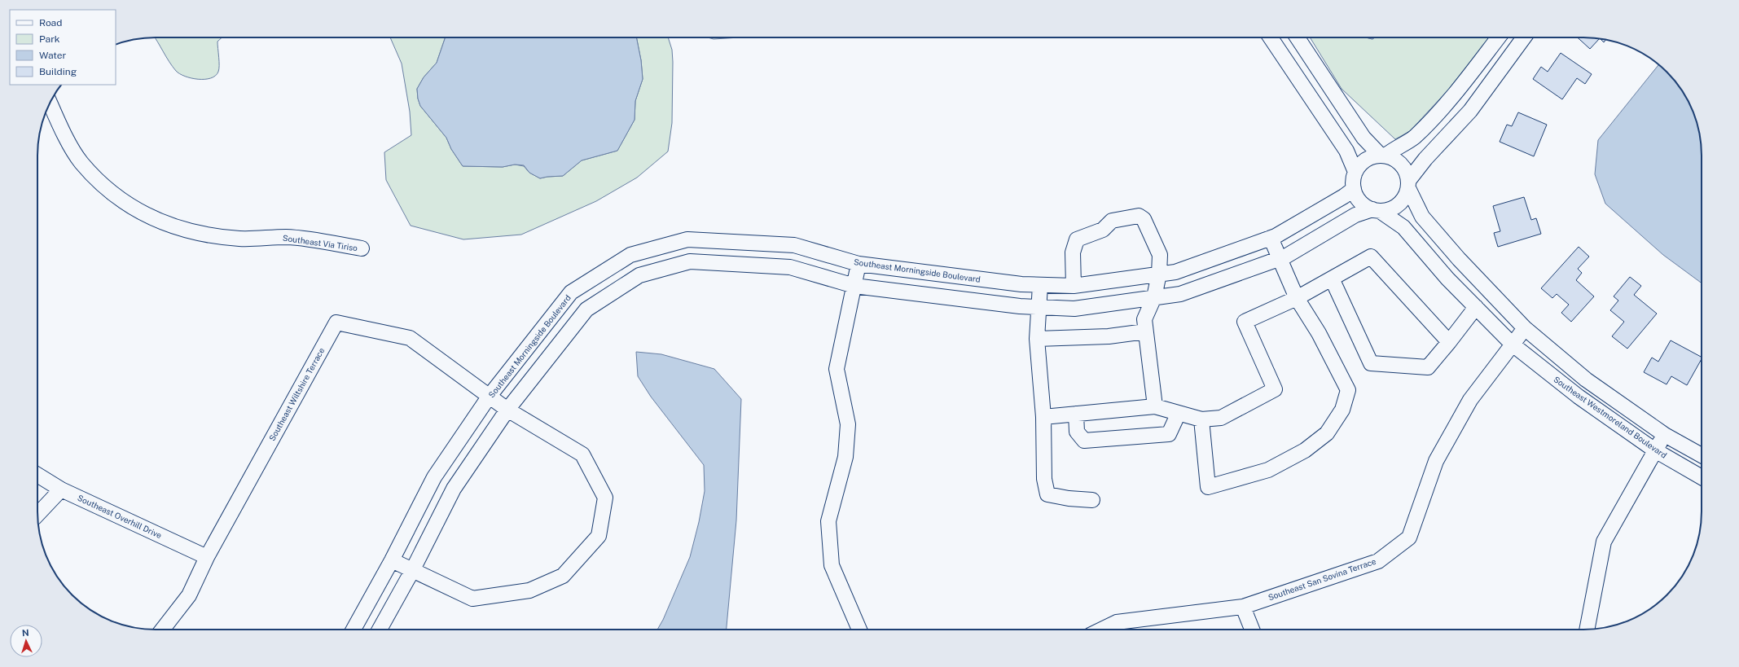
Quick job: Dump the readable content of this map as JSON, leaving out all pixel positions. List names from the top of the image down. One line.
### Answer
{"streets":{"street":["Southeast Via Tiriso","Southeast Morningside Boulevard","Southeast Wiltshire Terrace","Southeast Westmoreland Boulevard","Southeast Overhill Drive","Southeast San Sovina Terrace"]},"crossings":[["Southeast Morningside Boulevard","Southeast Wiltshire Terrace"],["Southeast Morningside Boulevard","Southeast Westmoreland Boulevard"],["Southeast Wiltshire Terrace","Southeast Overhill Drive"],["Southeast Westmoreland Boulevard","Southeast San Sovina Terrace"]],"legend":["Road","Park","Water","Building"],"north":"top"}
